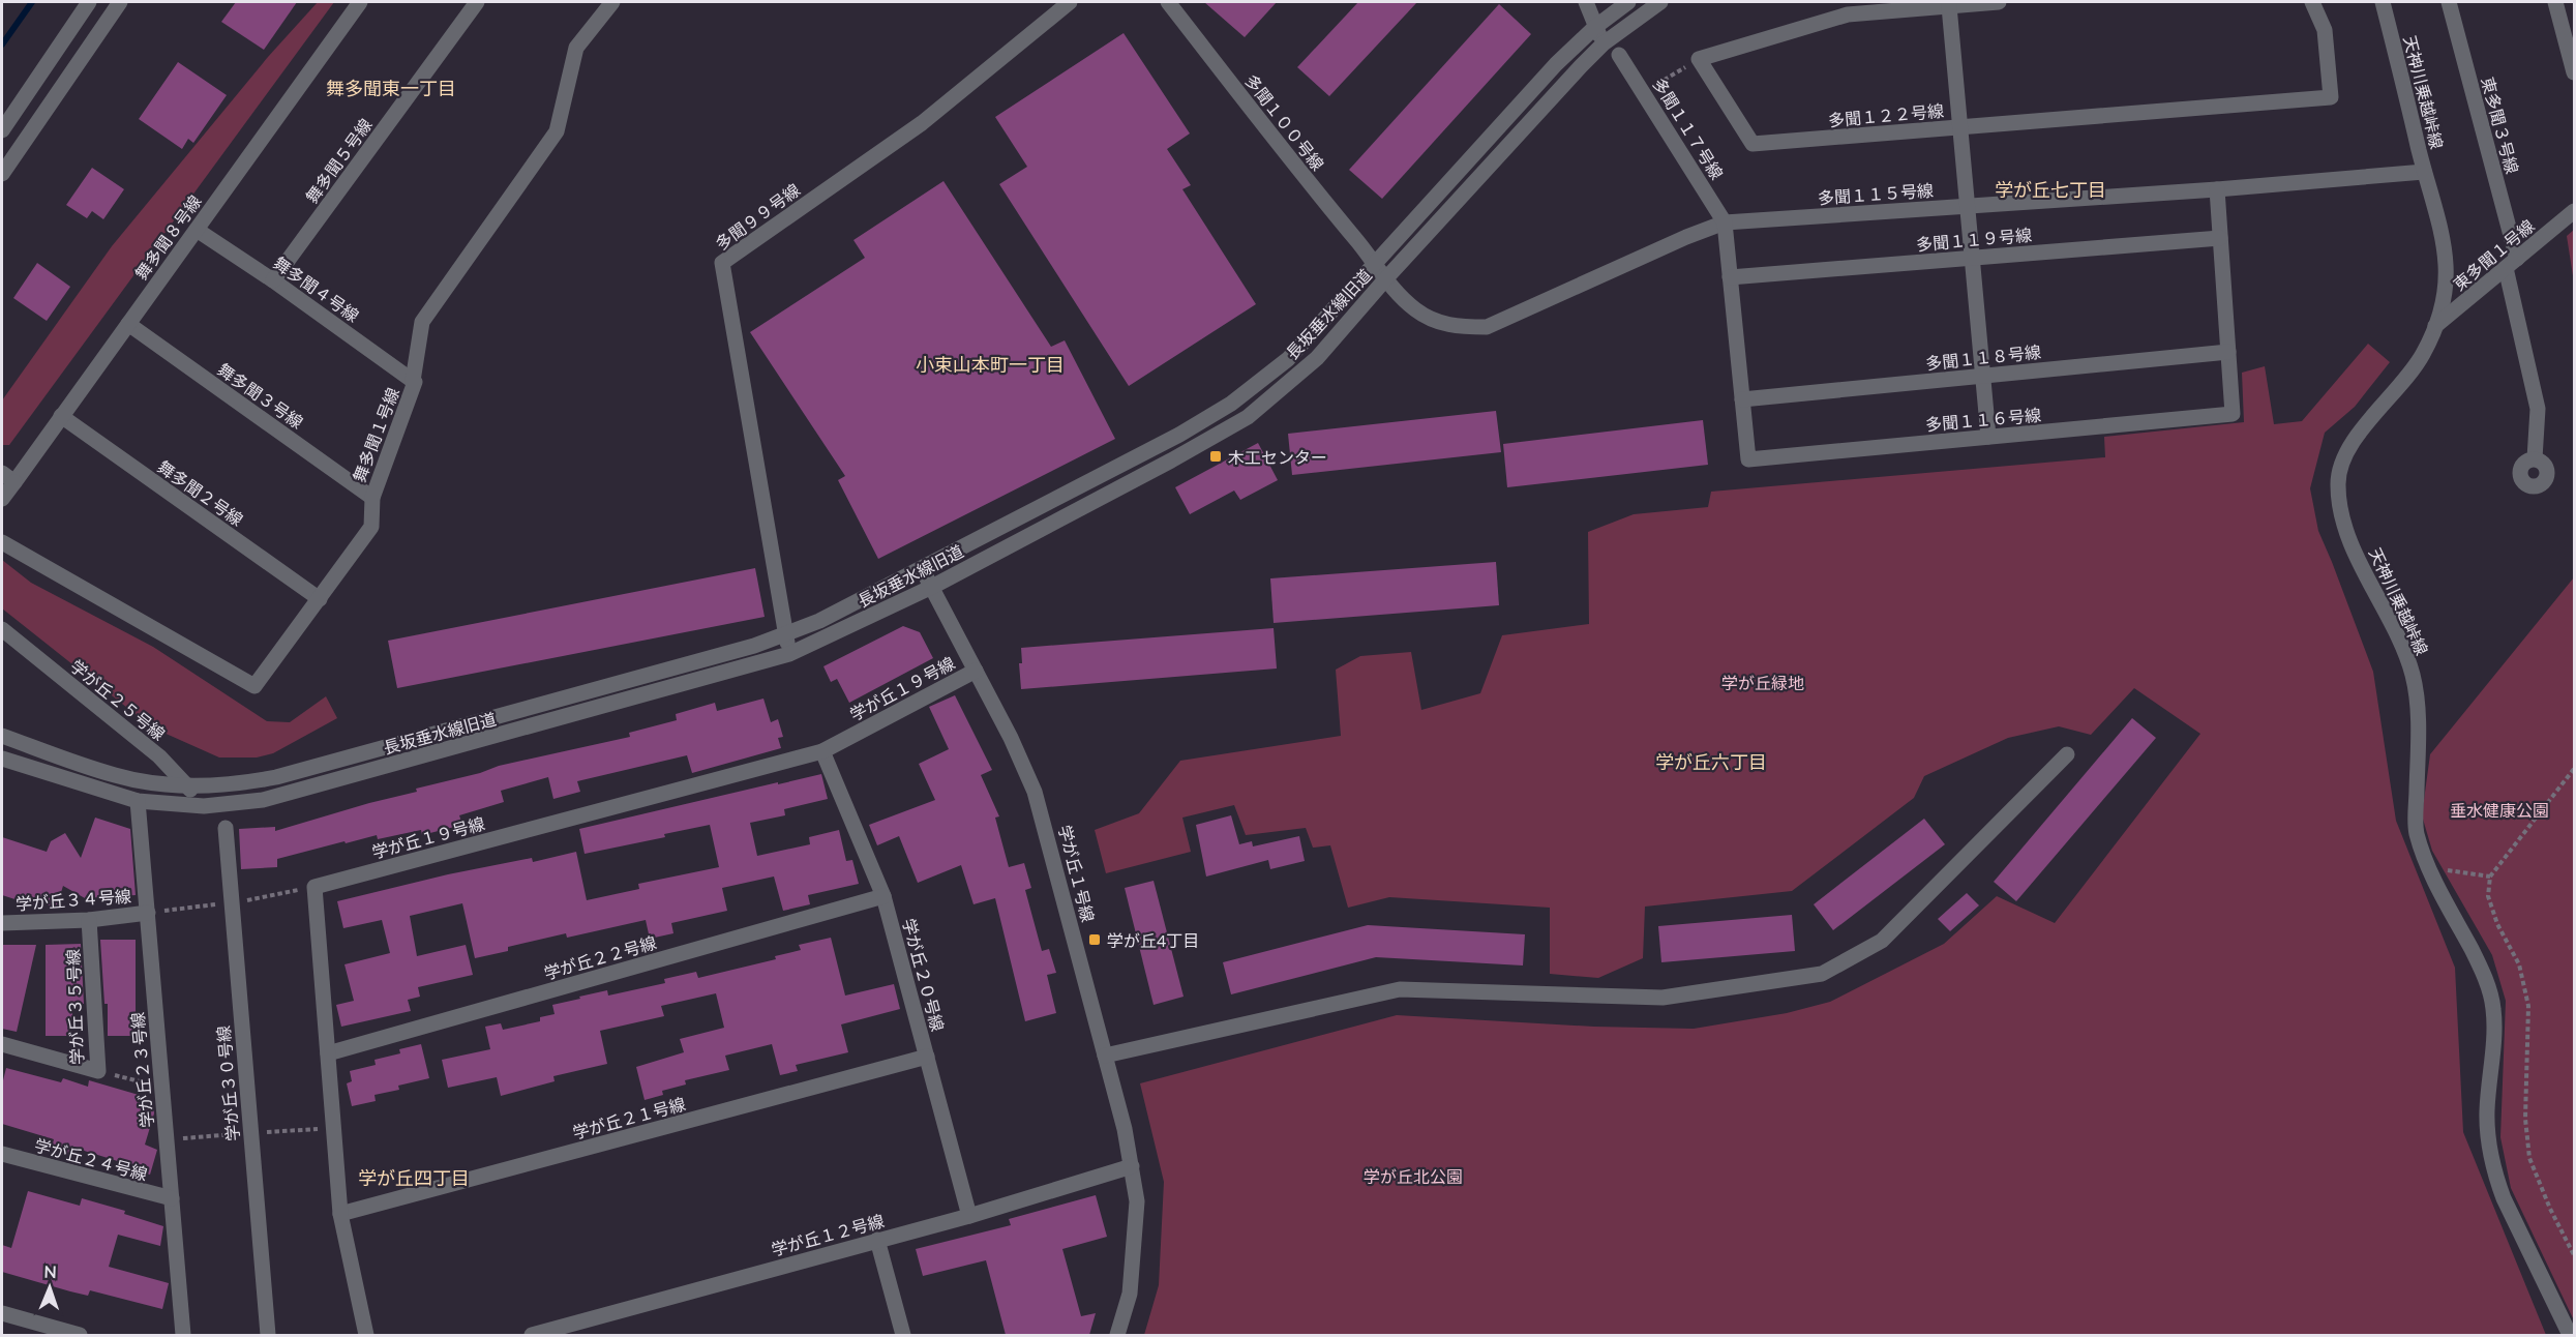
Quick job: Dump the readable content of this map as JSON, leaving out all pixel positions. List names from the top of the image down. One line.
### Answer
{"streets":{"street":["天神川乗越峠線","多聞１２２号線","多聞１００号線","東多聞３号線","多聞１１７号線","舞多聞５号線","多聞１１５号線","多聞９９号線","舞多聞８号線","多聞１１９号線","東多聞１号線","舞多聞４号線","長坂垂水線旧道","多聞１１８号線","舞多聞３号線","多聞１１６号線","舞多聞１号線","舞多聞２号線","学が丘１９号線","学が丘２５号線","学が丘１号線","学が丘３４号線","学が丘２２号線","学が丘２０号線","学が丘３５号線","学が丘２３号線","学が丘３０号線","学が丘２１号線","学が丘２４号線","学が丘１２号線"]},"crossings":[["天神川乗越峠線","多聞１１５号線"],["天神川乗越峠線","東多聞１号線"],["多聞１００号線","多聞１１５号線"],["多聞１００号線","長坂垂水線旧道"],["東多聞３号線","東多聞１号線"],["多聞１１７号線","多聞１１５号線"],["多聞１１７号線","多聞１１６号線"],["舞多聞５号線","舞多聞４号線"],["多聞１１５号線","長坂垂水線旧道"],["多聞１１５号線","多聞１１６号線"],["多聞９９号線","長坂垂水線旧道"],["舞多聞８号線","舞多聞４号線"],["舞多聞８号線","舞多聞３号線"],["舞多聞８号線","舞多聞２号線"],["多聞１１９号線","多聞１１６号線"],["舞多聞４号線","舞多聞１号線"],["長坂垂水線旧道","学が丘２５号線"],["長坂垂水線旧道","学が丘１号線"],["長坂垂水線旧道","学が丘２３号線"],["多聞１１８号線","多聞１１６号線"],["舞多聞３号線","舞多聞１号線"],["舞多聞１号線","舞多聞２号線"],["学が丘１９号線","学が丘１号線"],["学が丘１９号線","学が丘２２号線"],["学が丘１９号線","学が丘２０号線"],["学が丘１９号線","学が丘２１号線"],["学が丘１号線","学が丘１２号線"],["学が丘３４号線","学が丘３５号線"],["学が丘３４号線","学が丘２３号線"],["学が丘２２号線","学が丘２０号線"],["学が丘２０号線","学が丘２１号線"],["学が丘２０号線","学が丘１２号線"],["学が丘２３号線","学が丘２４号線"]],"districts":["舞多聞東一丁目","学が丘七丁目","小束山本町一丁目","学が丘六丁目","学が丘四丁目"],"parks":["学が丘緑地","垂水健康公園","学が丘北公園"],"places":{"transit":["木工センター","学が丘4丁目"]},"north":"top"}
